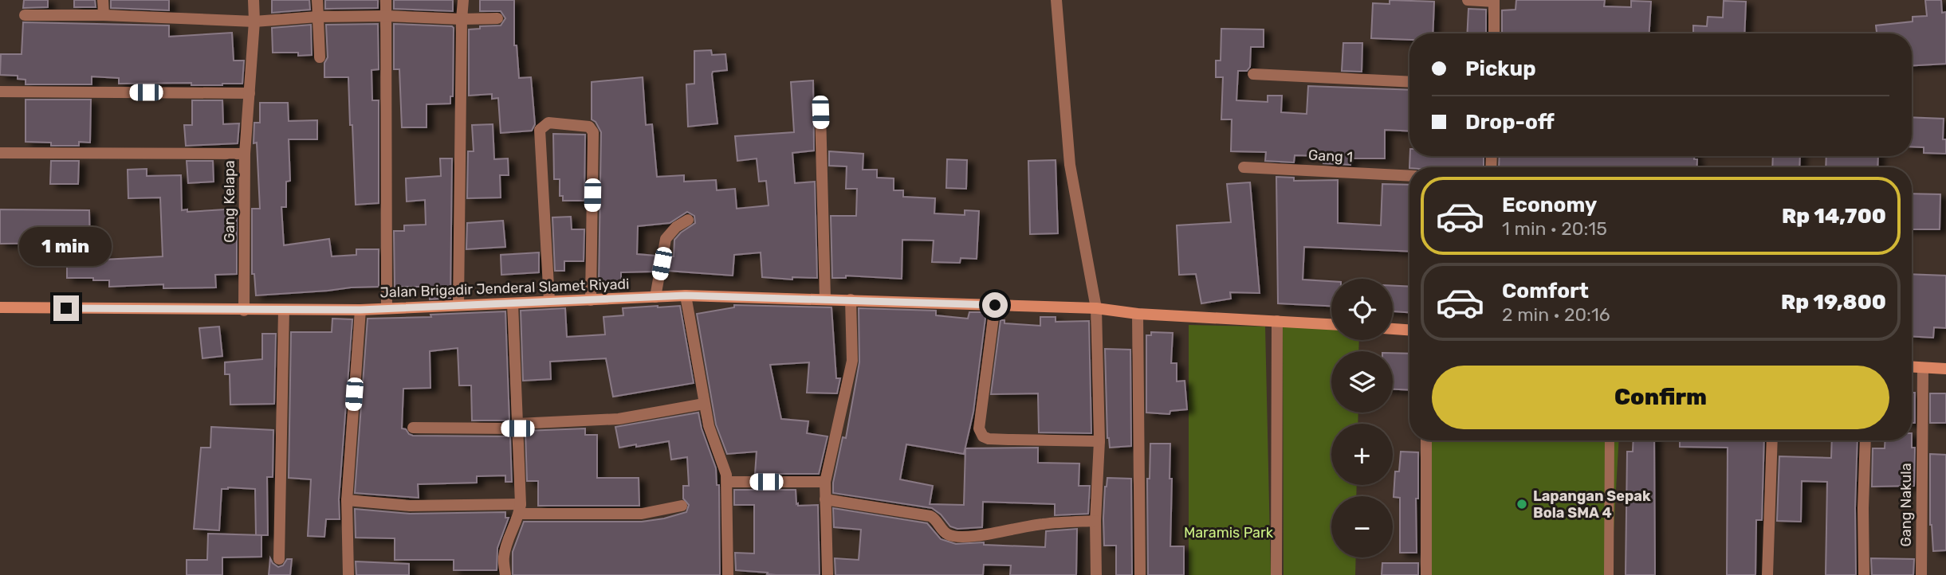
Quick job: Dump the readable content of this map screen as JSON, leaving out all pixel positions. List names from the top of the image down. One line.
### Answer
{"streets":{"main road":["Jalan Brigadir Jenderal Slamet Riyadi"],"street":["Gang 1","Gang Kelapa","Gang Nakula"]},"crossings":[["Gang Kelapa","Jalan Brigadir Jenderal Slamet Riyadi"]],"parks":["Maramis Park"],"places":["Lapangan Sepak Bola SMA 4"],"page":{"banner":["Pickup","Drop-off"],"list":[{"name":"Economy","note":"1 min · 20:15","value":"Rp 14,700"},{"name":"Comfort","note":"2 min · 20:16","value":"Rp 19,800"}],"bubble":"1 min","map_buttons":["+","−"],"buttons":"Confirm"}}
